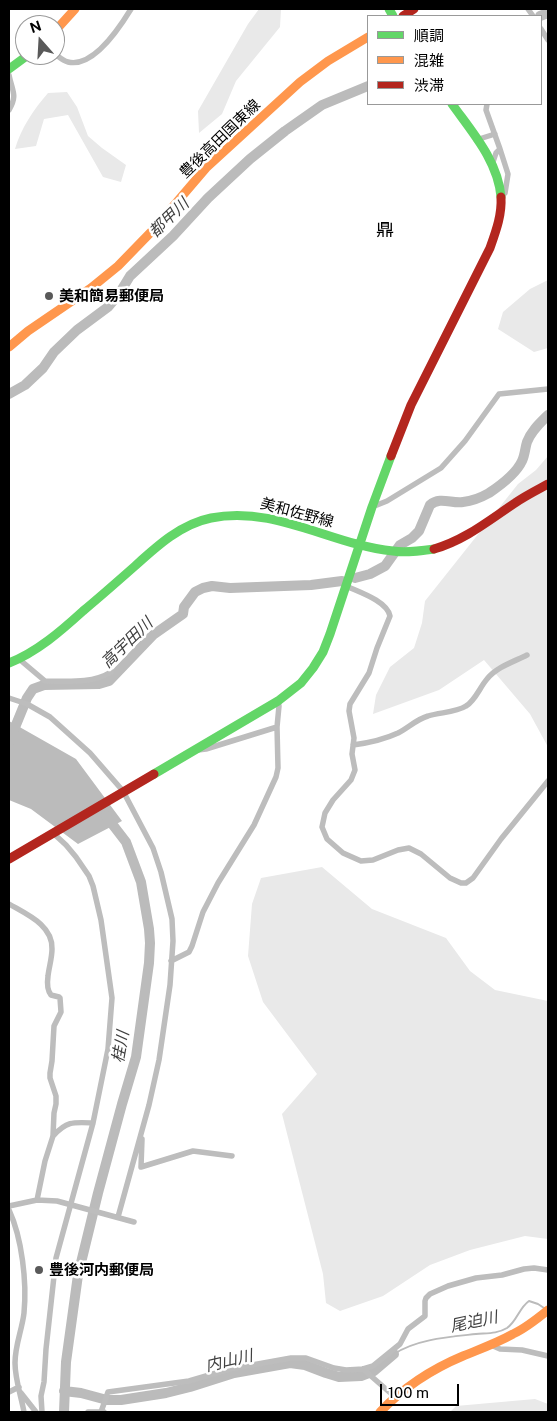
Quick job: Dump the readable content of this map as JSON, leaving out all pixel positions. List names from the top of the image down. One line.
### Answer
{"streets":{"street":["豊後高田国東線","美和佐野線"]},"districts":["鼎"],"water":["都甲川","高宇田川","桂川","尾迫川","内山川"],"places":["美和簡易郵便局","豊後河内郵便局"],"legend":["順調","混雑","渋滞"],"scale_bar":"100 m","north":"top"}
